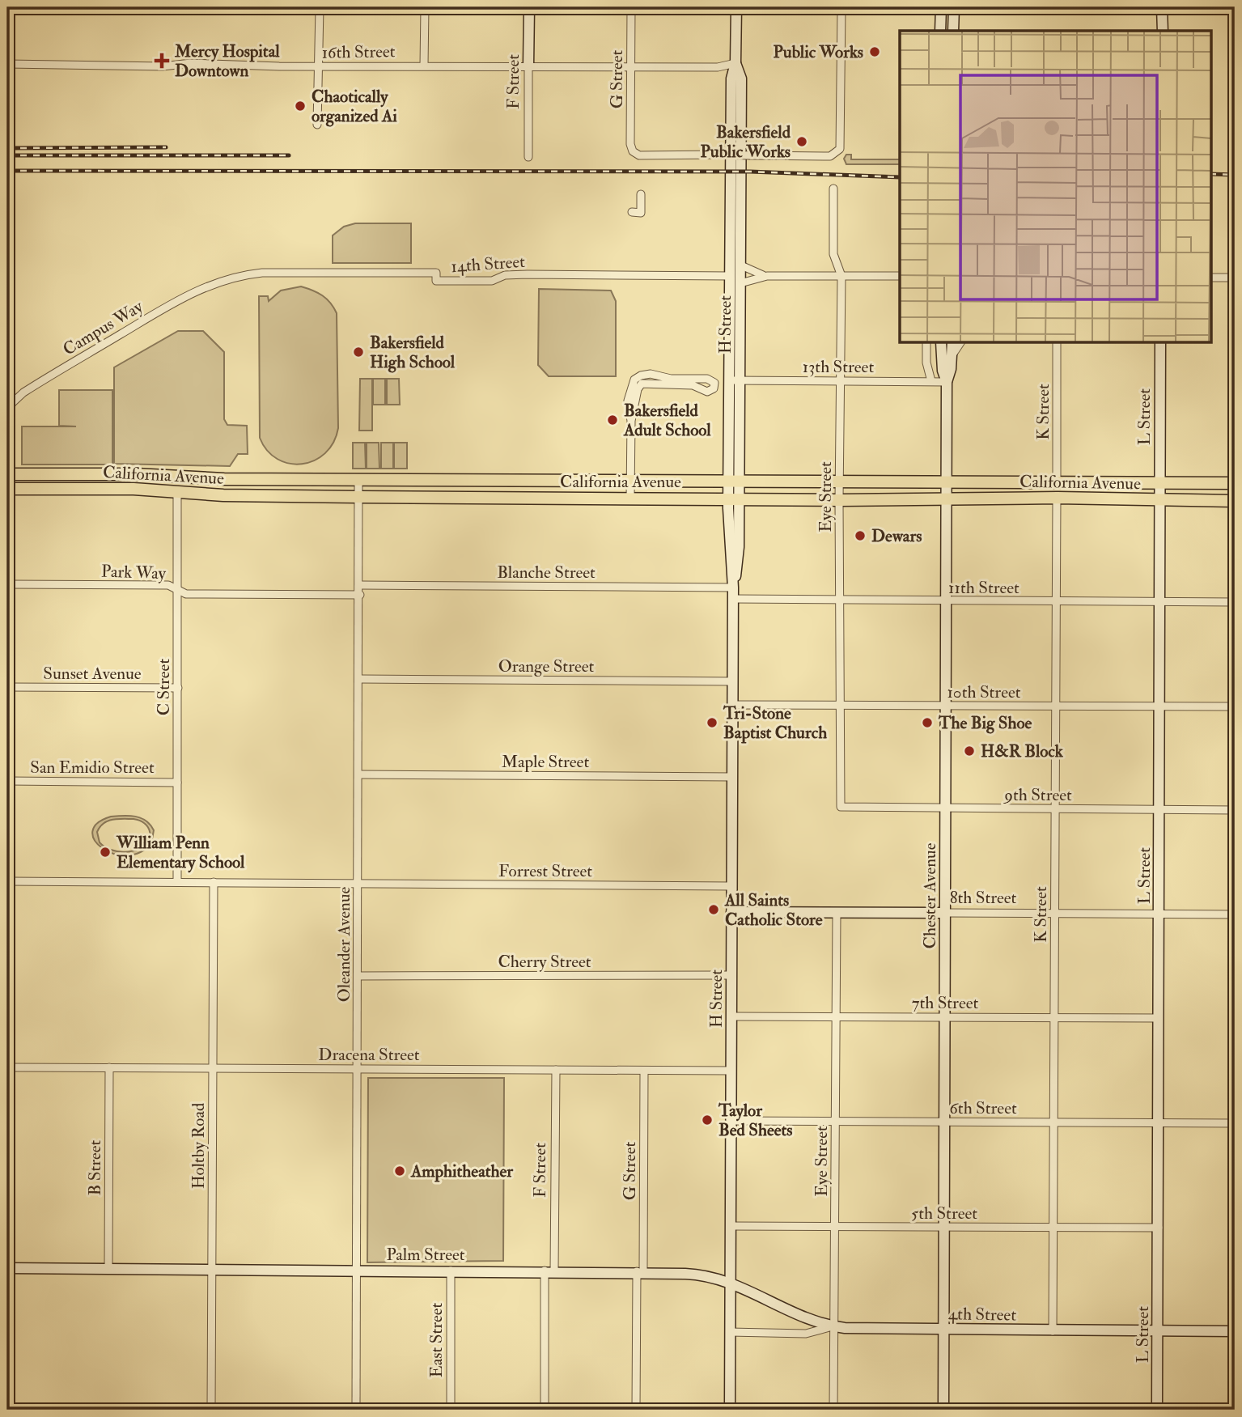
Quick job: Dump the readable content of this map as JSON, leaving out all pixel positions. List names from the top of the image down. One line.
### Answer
{"streets":{"main road":["California Avenue"],"street":["16th Street","G Street","F Street","14th Street","H Street","Campus Way","13th Street","K Street","L Street","Eye Street","Park Way","Blanche Street","11th Street","Orange Street","Sunset Avenue","C Street","10th Street","Maple Street","San Emidio Street","9th Street","Forrest Street","Chester Avenue","8th Street","Oleander Avenue","Cherry Street","7th Street","Dracena Street","6th Street","Holtby Road","B Street","5th Street","Palm Street","4th Street","East Street"]},"crossings":[["16th Street","G Street"],["16th Street","F Street"],["16th Street","H Street"],["G Street","Dracena Street"],["G Street","Palm Street"],["F Street","Dracena Street"],["F Street","Palm Street"],["14th Street","H Street"],["14th Street","Campus Way"],["H Street","13th Street"],["H Street","California Avenue"],["H Street","Blanche Street"],["H Street","11th Street"],["H Street","Orange Street"],["H Street","10th Street"],["H Street","Maple Street"],["H Street","Forrest Street"],["H Street","8th Street"],["H Street","Cherry Street"],["H Street","7th Street"],["H Street","Dracena Street"],["H Street","6th Street"],["H Street","5th Street"],["H Street","Palm Street"],["H Street","4th Street"],["13th Street","Eye Street"],["13th Street","Chester Avenue"],["K Street","California Avenue"],["K Street","11th Street"],["K Street","10th Street"],["K Street","9th Street"],["K Street","8th Street"],["K Street","7th Street"],["K Street","6th Street"],["K Street","5th Street"],["K Street","4th Street"],["L Street","California Avenue"],["L Street","11th Street"],["L Street","10th Street"],["L Street","9th Street"],["L Street","8th Street"],["L Street","7th Street"],["L Street","6th Street"],["L Street","5th Street"],["L Street","4th Street"],["California Avenue","Eye Street"],["California Avenue","C Street"],["California Avenue","Chester Avenue"],["California Avenue","Oleander Avenue"],["Eye Street","11th Street"],["Eye Street","10th Street"],["Eye Street","9th Street"],["Eye Street","8th Street"],["Eye Street","7th Street"],["Eye Street","6th Street"],["Eye Street","5th Street"],["Eye Street","Palm Street"],["Eye Street","4th Street"],["Park Way","C Street"],["Park Way","Oleander Avenue"],["Blanche Street","Oleander Avenue"],["11th Street","Chester Avenue"],["Orange Street","Oleander Avenue"],["Sunset Avenue","C Street"],["C Street","San Emidio Street"],["C Street","Forrest Street"],["10th Street","Chester Avenue"],["Maple Street","Oleander Avenue"],["9th Street","Chester Avenue"],["Forrest Street","Oleander Avenue"],["Forrest Street","Holtby Road"],["Chester Avenue","8th Street"],["Chester Avenue","7th Street"],["Chester Avenue","6th Street"],["Chester Avenue","5th Street"],["Chester Avenue","4th Street"],["Oleander Avenue","Cherry Street"],["Oleander Avenue","Dracena Street"],["Oleander Avenue","Palm Street"],["Dracena Street","Holtby Road"],["Dracena Street","B Street"],["Holtby Road","Palm Street"],["B Street","Palm Street"],["Palm Street","4th Street"],["Palm Street","East Street"]],"places":{"other":["Public Works","Chaotically organized Ai","Bakersfield Public Works","Bakersfield High School","Bakersfield Adult School","Dewars","Tri-Stone Baptist Church","The Big Shoe","H&R Block","William Penn Elementary School","All Saints Catholic Store","Taylor Bed Sheets","Amphitheather"],"health":["Mercy Hospital Downtown"]}}
